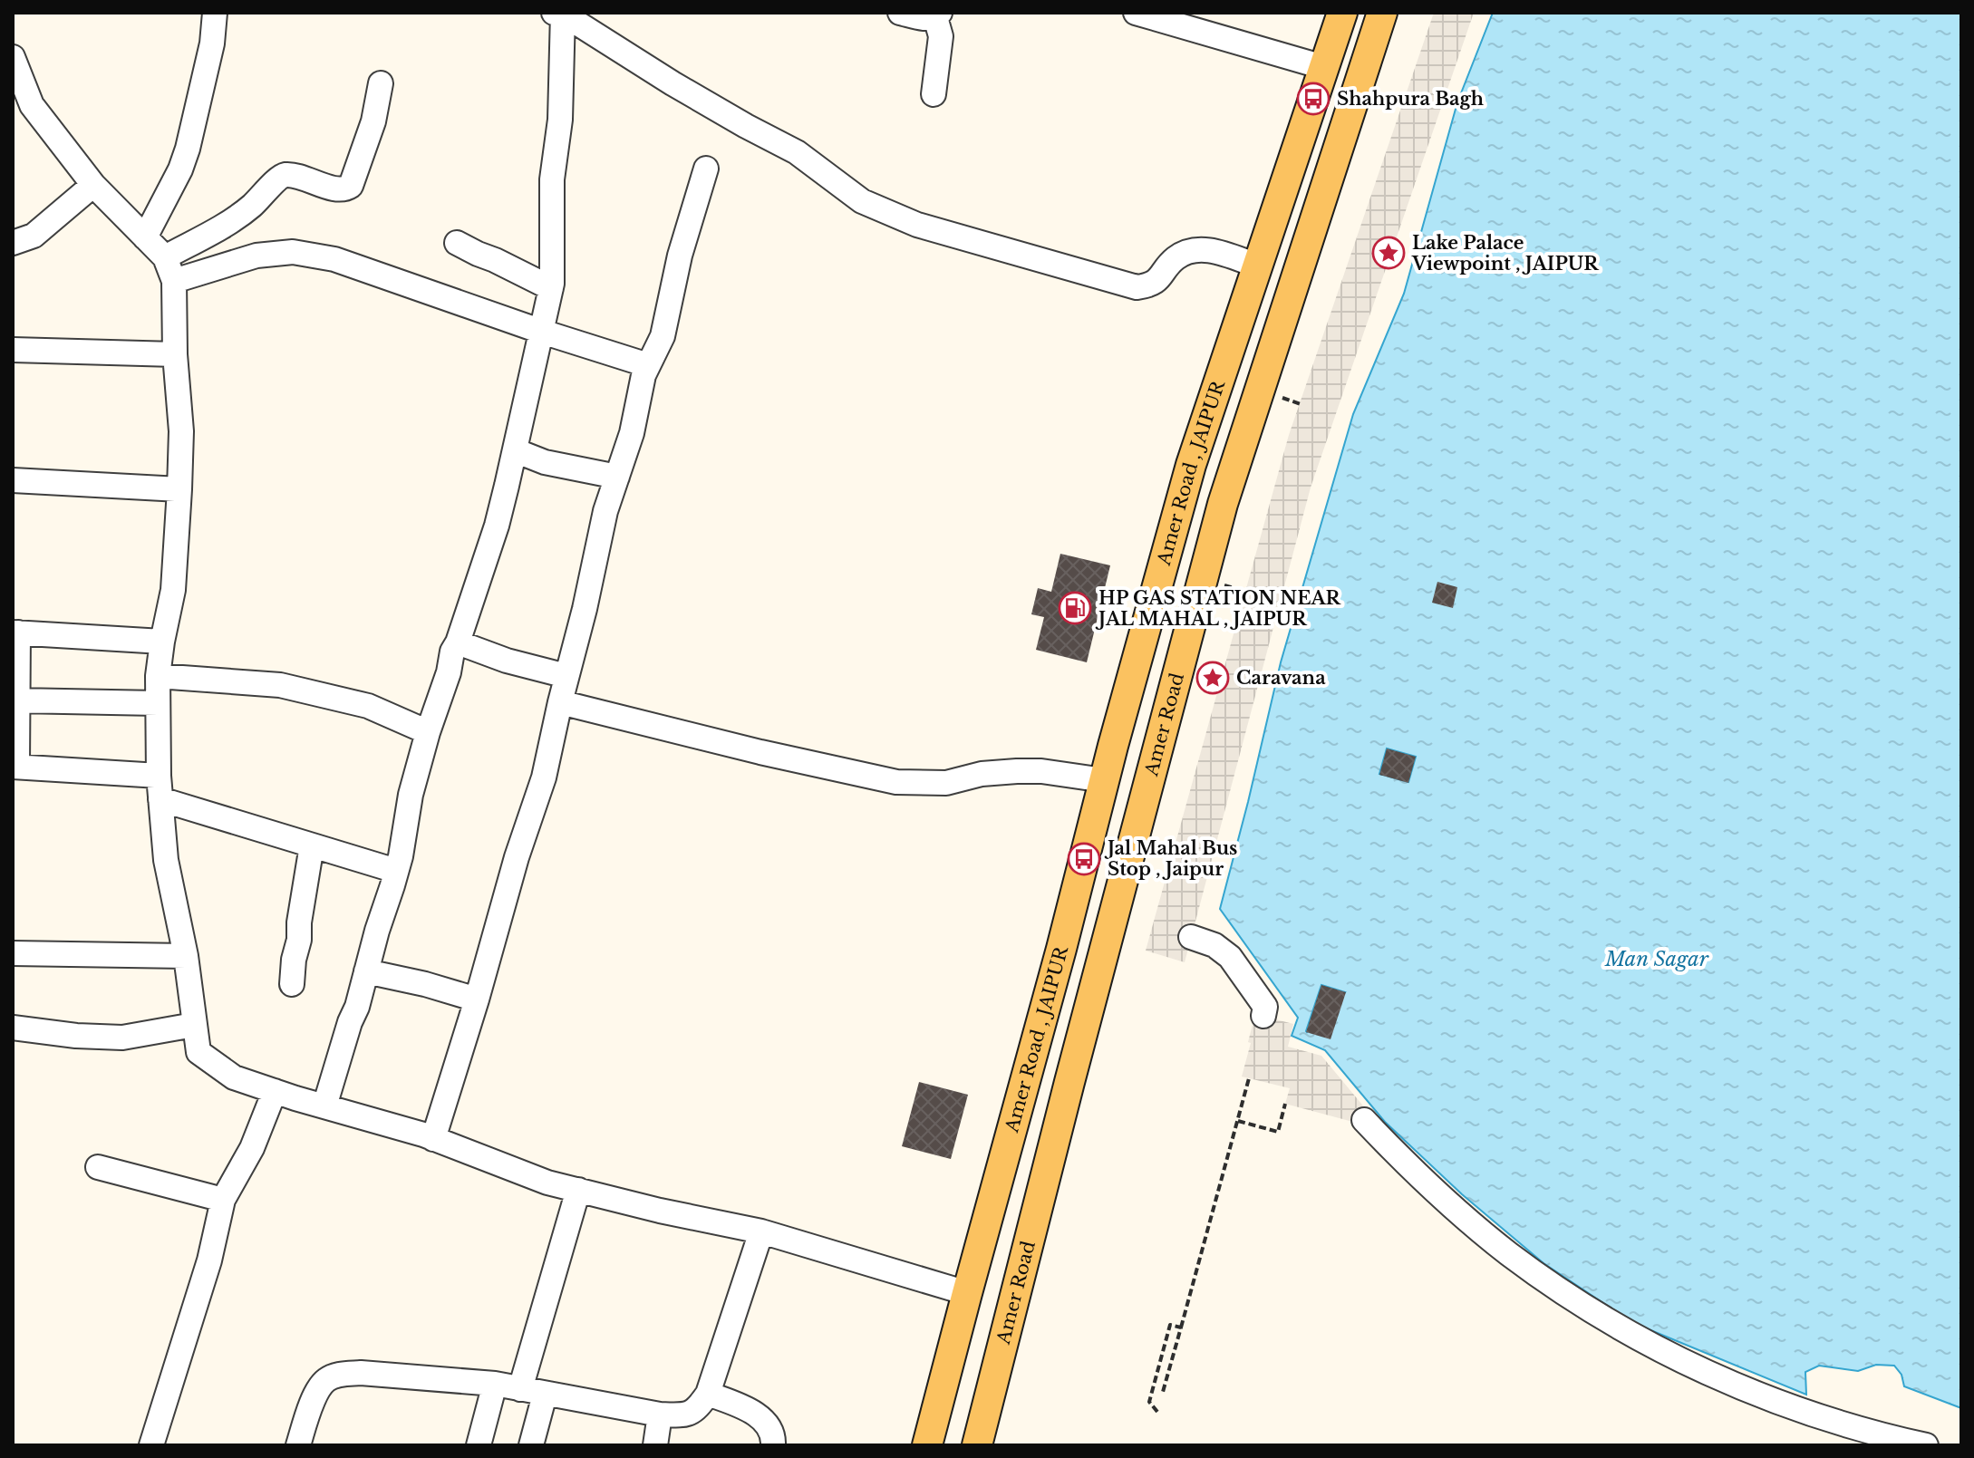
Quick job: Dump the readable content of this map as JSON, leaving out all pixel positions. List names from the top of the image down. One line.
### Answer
{"streets":{"main road":["Amer Road , JAIPUR","Amer Road"]},"water":["Man Sagar"],"places":{"bus stop":["Shahpura Bagh","Jal Mahal Bus Stop , Jaipur"],"place":["Lake Palace Viewpoint , JAIPUR","Caravana"],"fuel station":["HP GAS STATION NEAR JAL MAHAL , JAIPUR"]}}
